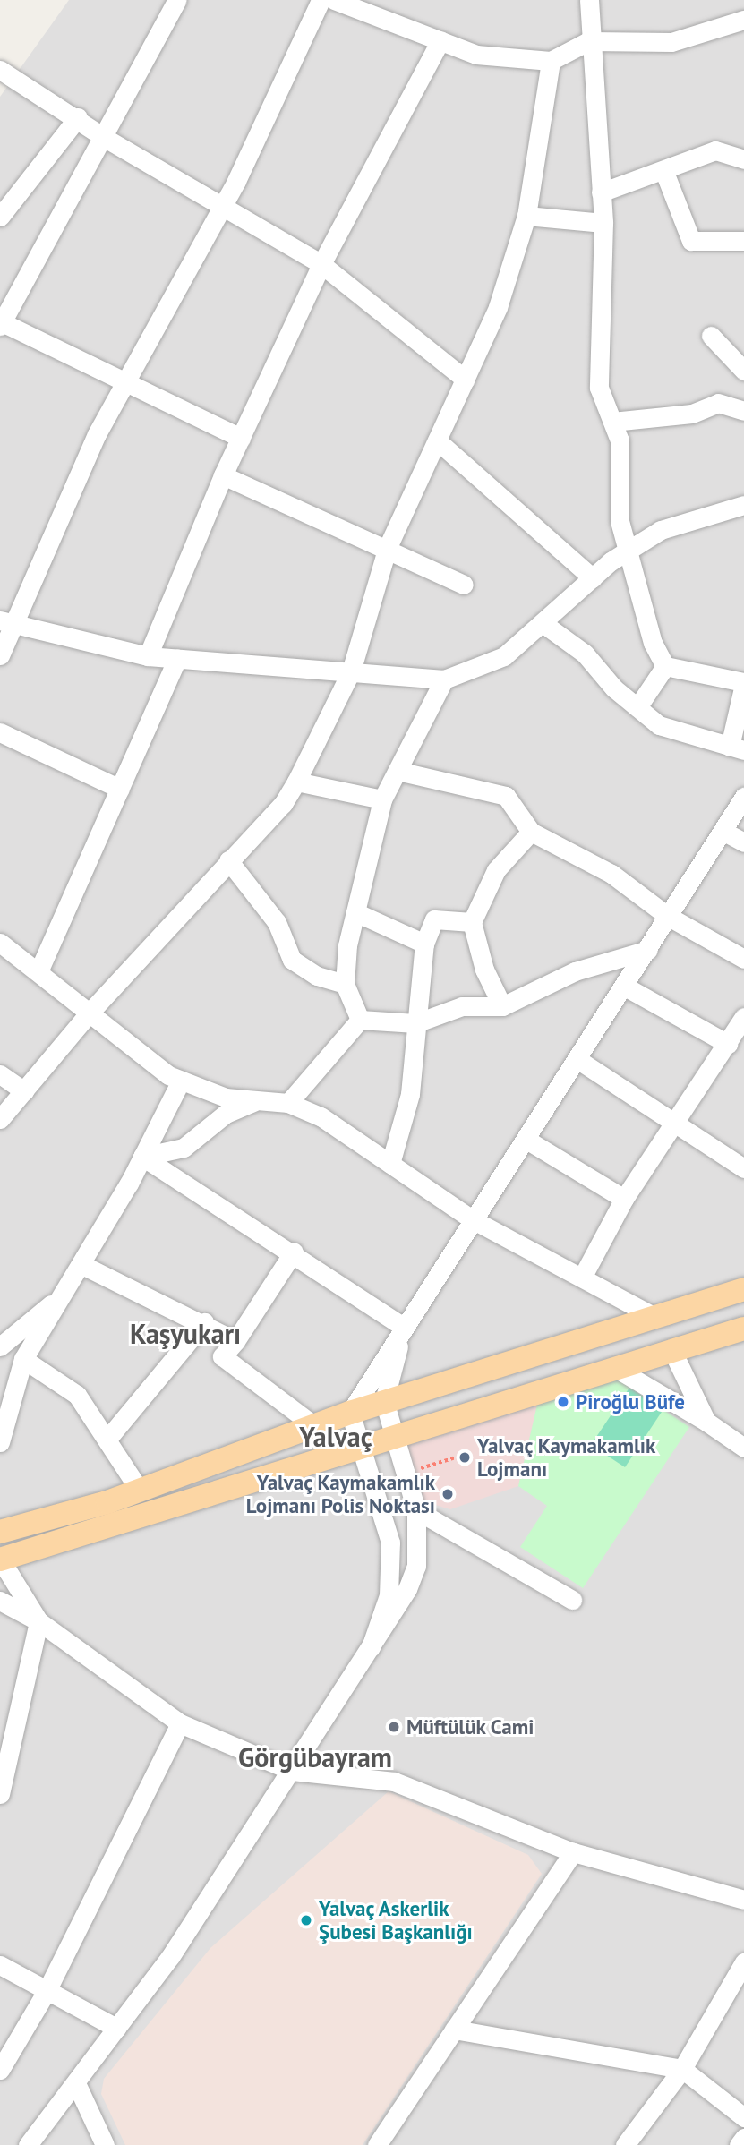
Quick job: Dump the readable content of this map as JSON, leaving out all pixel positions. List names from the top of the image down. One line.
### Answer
{"districts":["Kaşyukarı","Yalvaç","Görgübayram"],"places":["Piroğlu Büfe","Yalvaç Kaymakamlık Lojmanı","Yalvaç Kaymakamlık Lojmanı Polis Noktası","Müftülük Cami","Yalvaç Askerlik Şubesi Başkanlığı"]}
